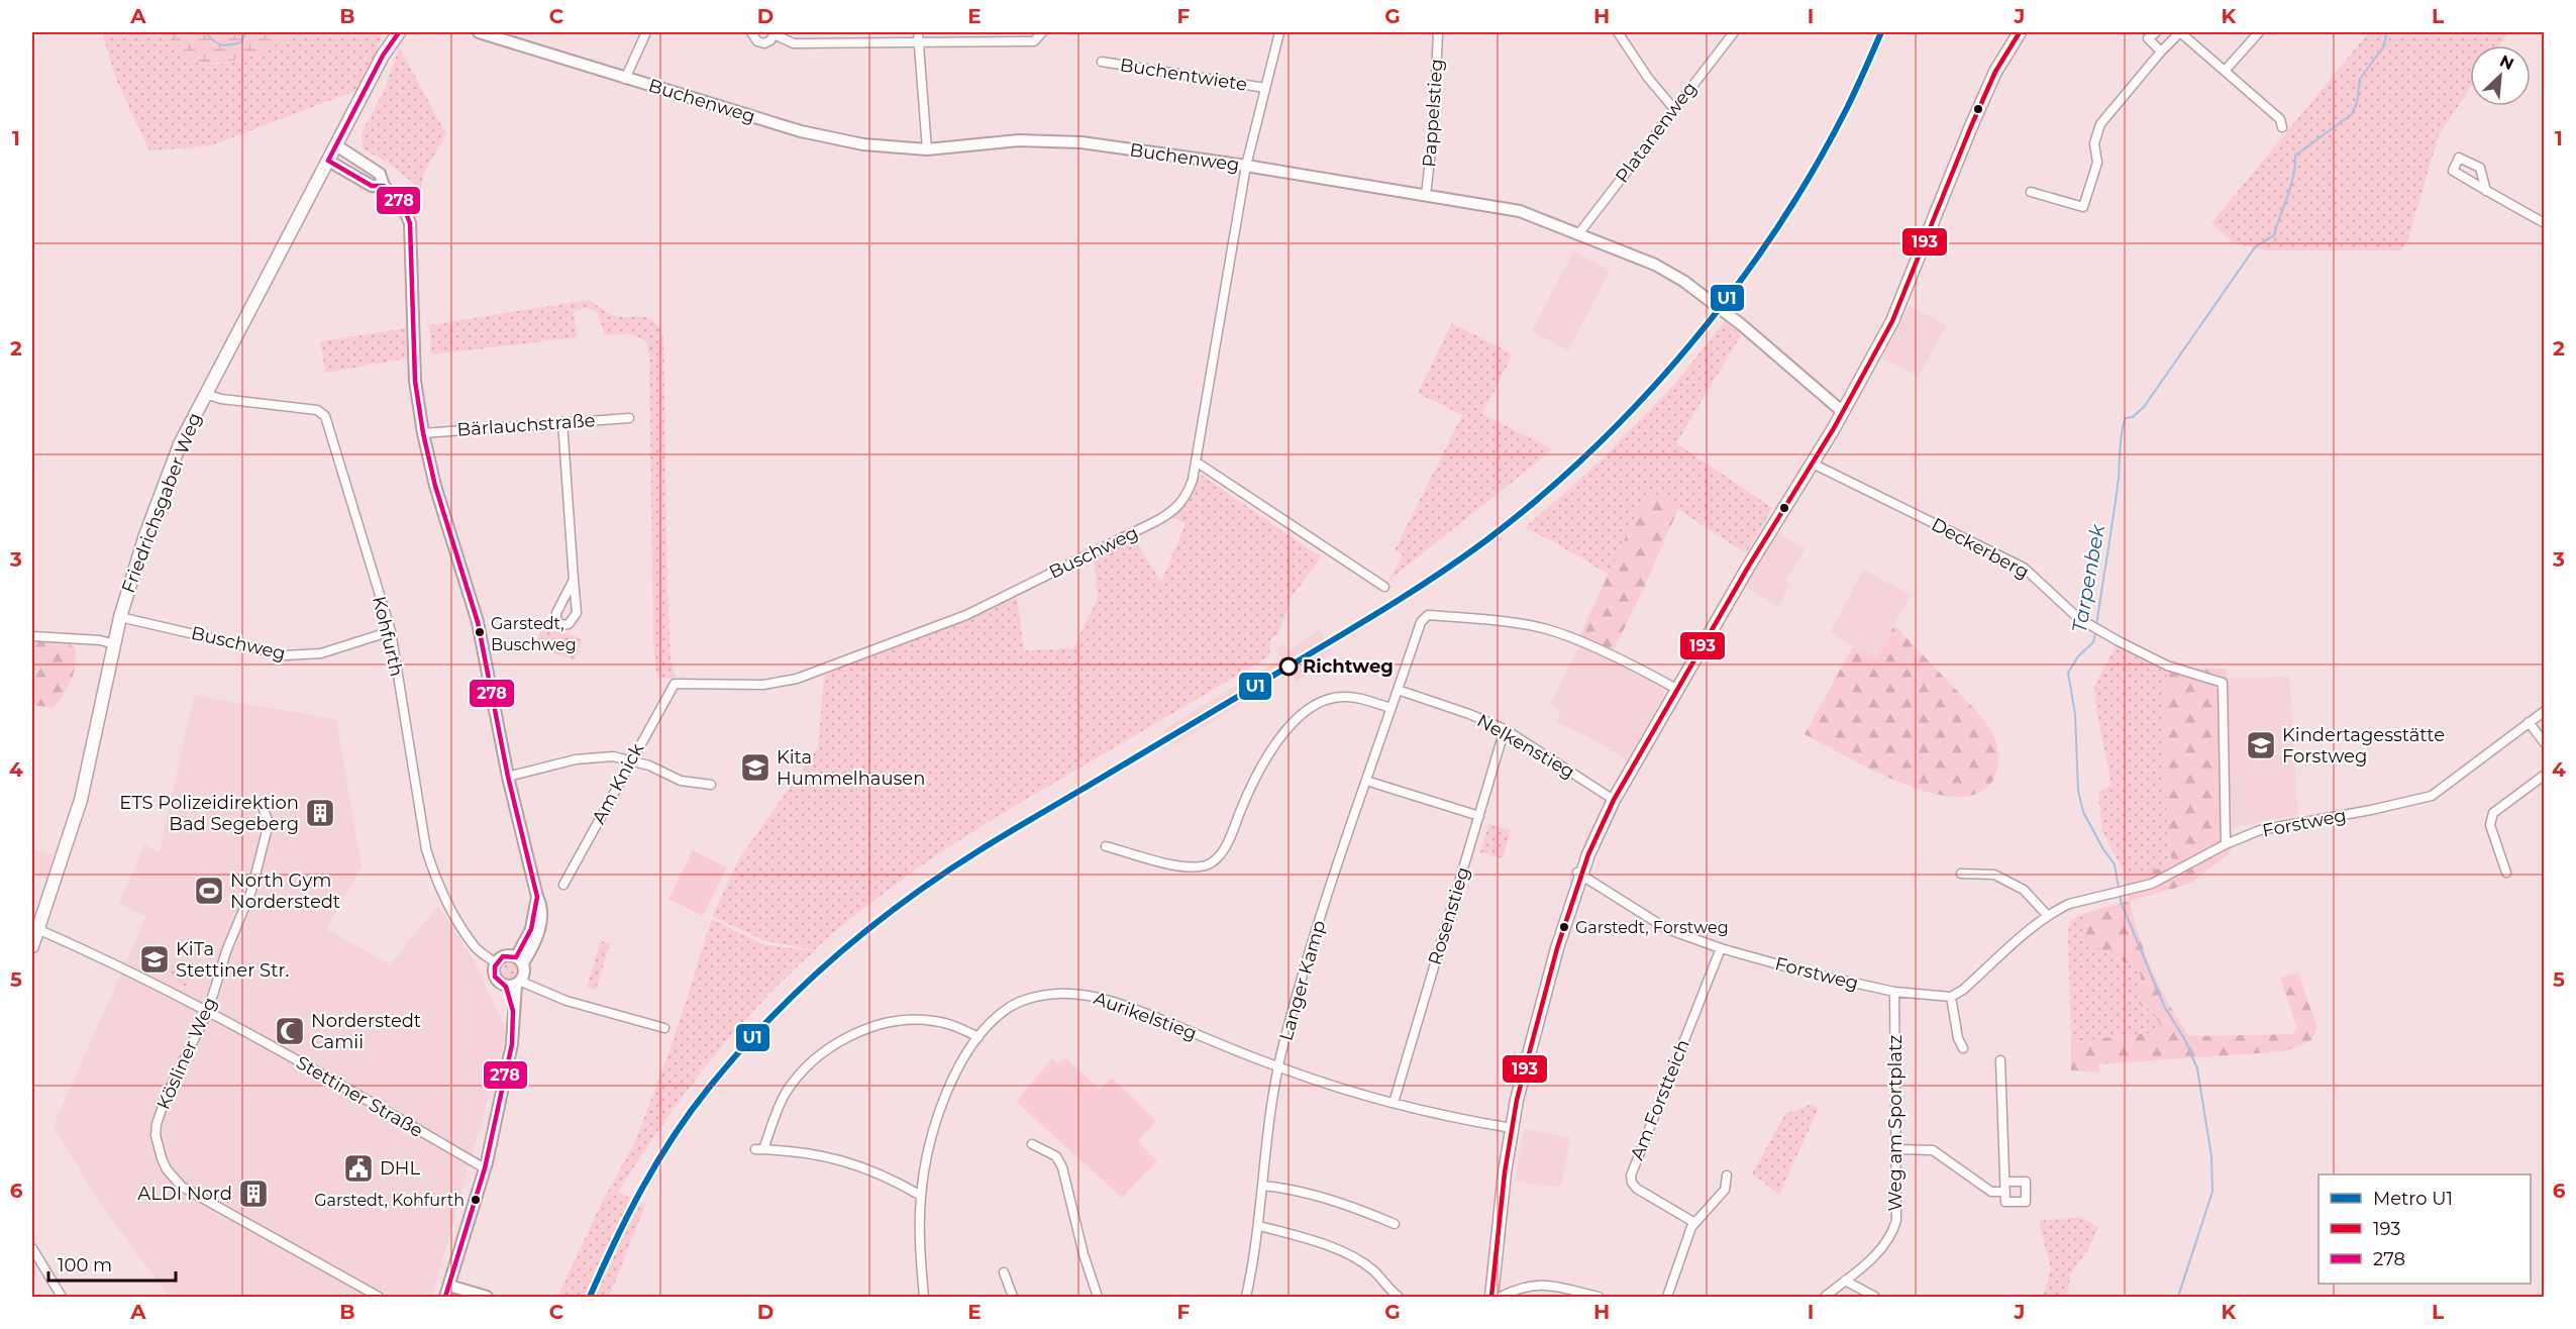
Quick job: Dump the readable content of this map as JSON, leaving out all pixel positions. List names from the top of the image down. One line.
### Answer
{"streets":{"main road":["Friedrichsgaber Weg"],"street":["Buchentwiete","Buchenweg","Pappelstieg","Platanenweg","Bärlauchstraße","Deckerberg","Buschweg","Kohfurth","Nelkenstieg","Am Knick","Forstweg","Rosenstieg","Langer Kamp","Aurikelstieg","Kösliner Weg","Stettiner Straße","Am Forstteich","Weg am Sportplatz"]},"crossings":[["Buchentwiete","Buschweg"],["Buchenweg","Pappelstieg"],["Buchenweg","Platanenweg"],["Buchenweg","Buschweg"],["Friedrichsgaber Weg","Buschweg"],["Friedrichsgaber Weg","Kohfurth"],["Friedrichsgaber Weg","Stettiner Straße"],["Deckerberg","Forstweg"],["Buschweg","Kohfurth"],["Buschweg","Am Knick"],["Kohfurth","Stettiner Straße"],["Nelkenstieg","Rosenstieg"],["Nelkenstieg","Langer Kamp"],["Forstweg","Am Forstteich"],["Forstweg","Weg am Sportplatz"],["Rosenstieg","Aurikelstieg"],["Langer Kamp","Aurikelstieg"],["Kösliner Weg","Stettiner Straße"]],"water":["Tarpenbek"],"places":{"other":["Garstedt, Buschweg","Richtweg","Garstedt, Forstweg","Garstedt, Kohfurth"],"school or university":["Kindertagesstätte Forstweg","Kita Hummelhausen","KiTa Stettiner Str."],"building":["ETS Polizeidirektion Bad Segeberg","ALDI Nord"],"sports":["North Gym Norderstedt"],"mosque":["Norderstedt Camii"],"public building":["DHL"]},"lines":["metro line U1","transit line 193","transit line 278"],"legend":["Metro U1","193","278"],"scale_bar":"100 m","north":"top right","grid":{"columns":["A","B","C","D","E","F","G","H","I","J","K","L"],"rows":["1","2","3","4","5","6"]}}
